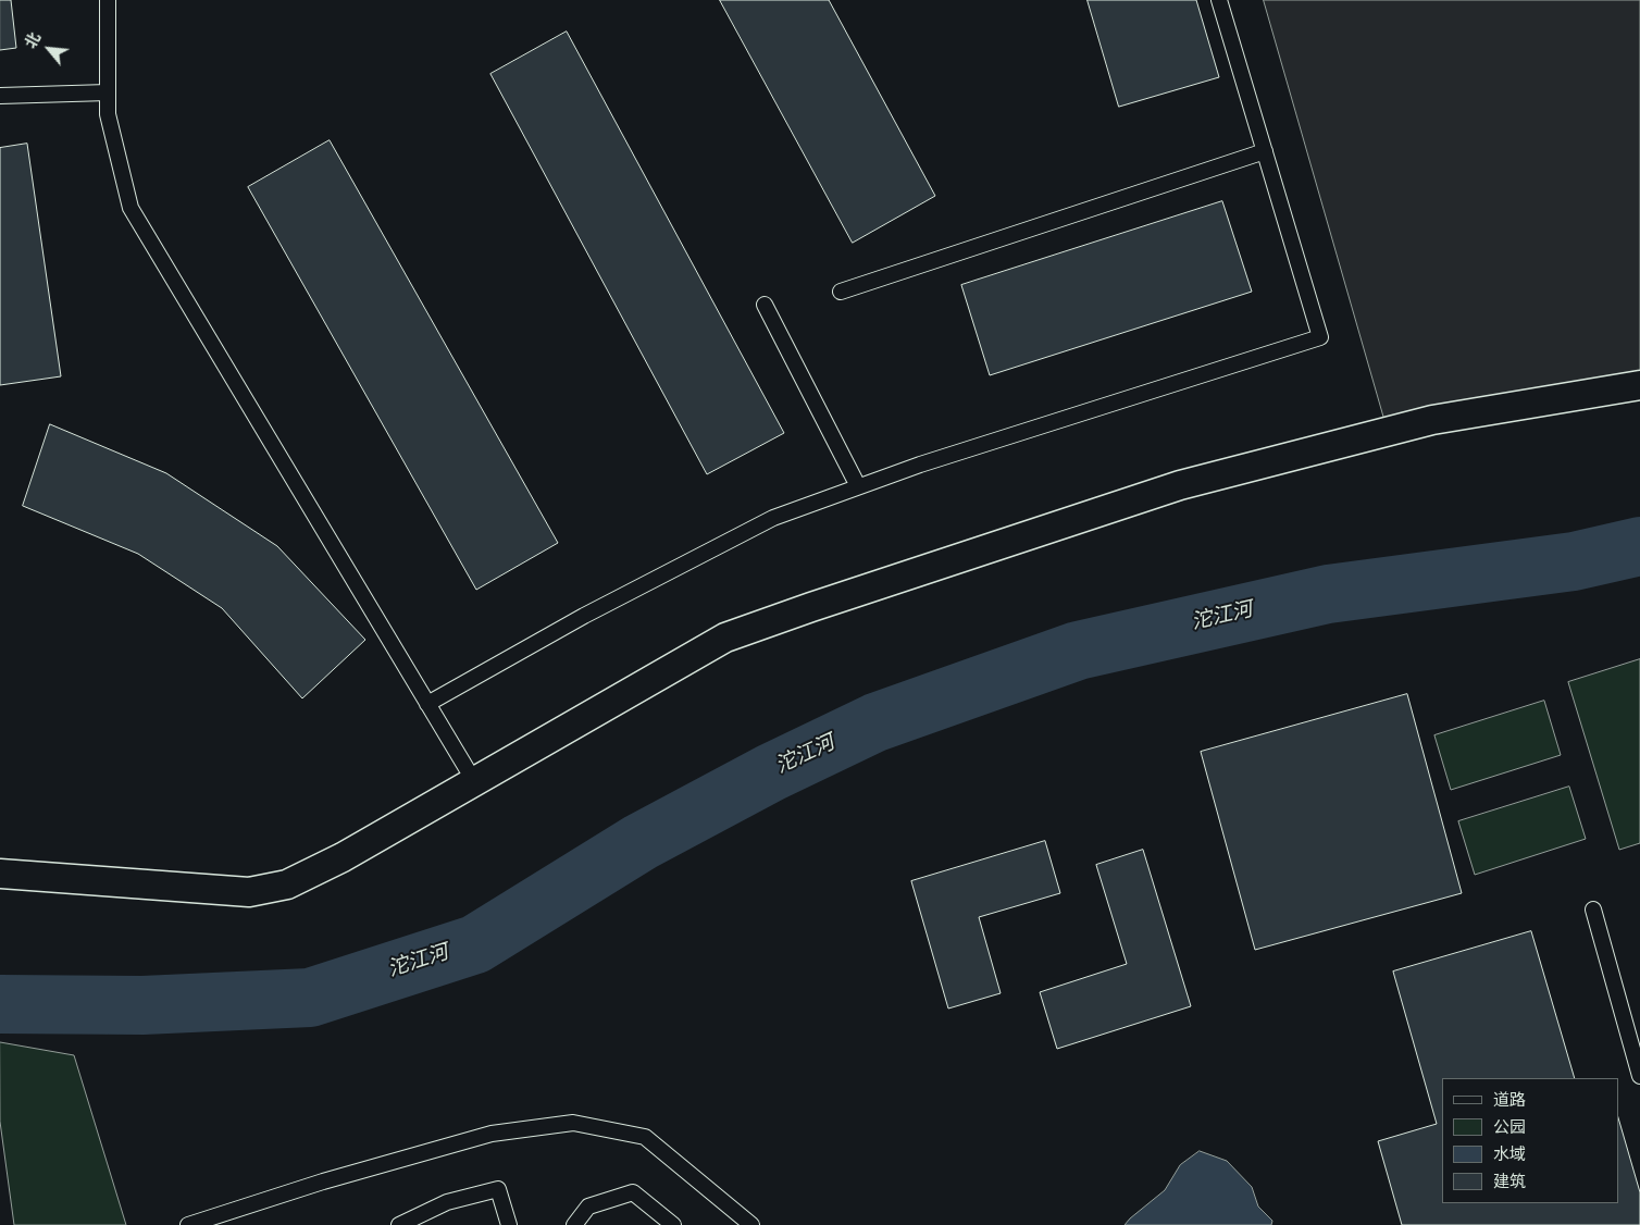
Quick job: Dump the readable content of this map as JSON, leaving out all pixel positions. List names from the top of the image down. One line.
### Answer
{"water":["沱江河"],"legend":["道路","公园","水域","建筑"],"north":"top left"}
